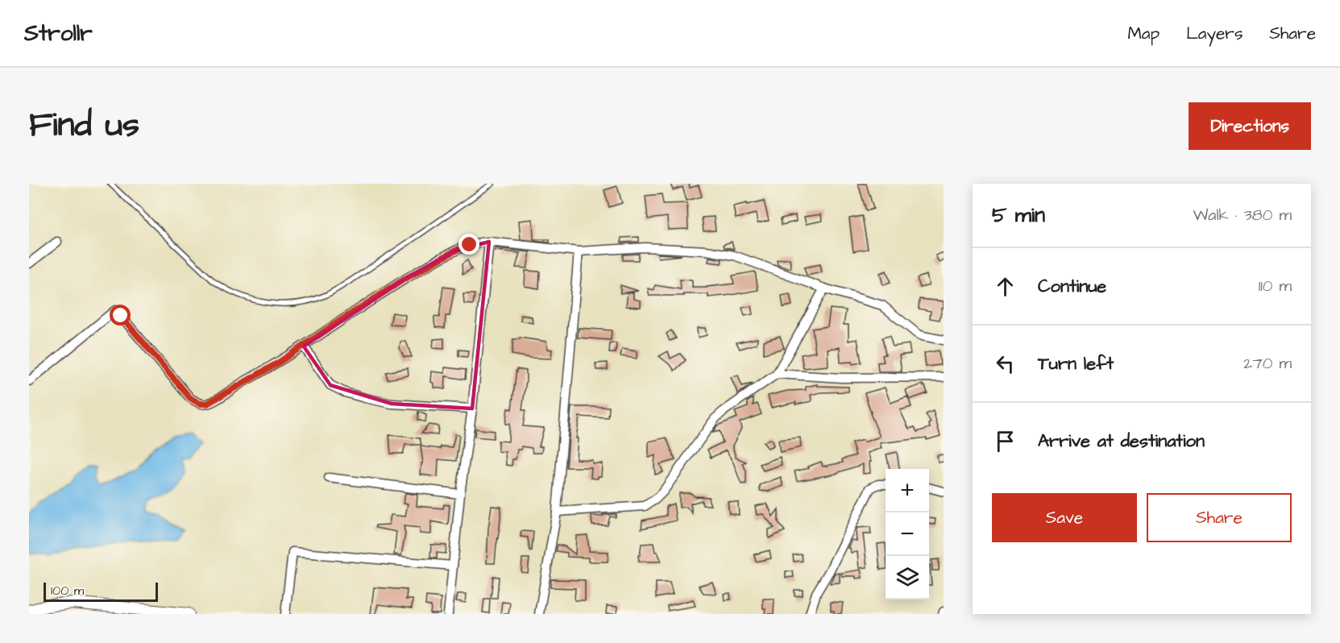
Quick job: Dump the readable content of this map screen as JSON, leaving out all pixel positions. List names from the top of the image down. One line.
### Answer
{"scale_bar":"100 m","page":{"header":"Strollr","nav":["Map","Layers","Share"],"title":"Find us","buttons":["Directions",["Save","Share"]],"heading":["5 min","Walk · 380 m"],"list":[["Continue","110 m"],["Turn left","270 m"],"Arrive at destination"],"map_buttons":["+","−"],"scale":"100 m"}}
